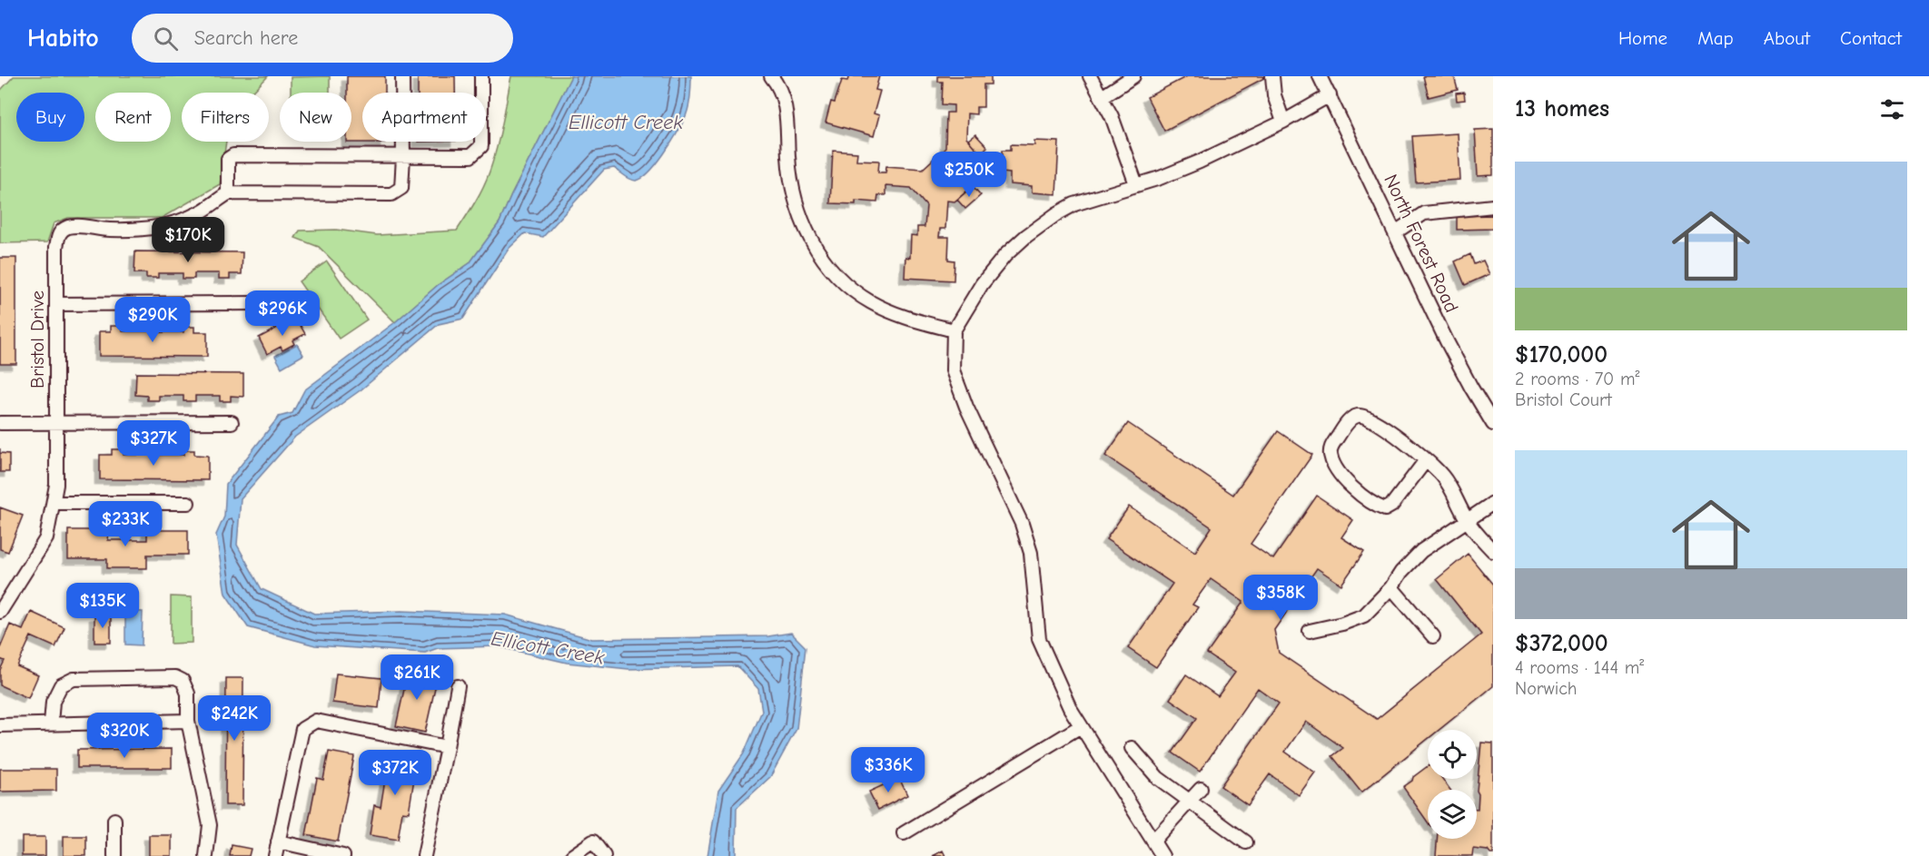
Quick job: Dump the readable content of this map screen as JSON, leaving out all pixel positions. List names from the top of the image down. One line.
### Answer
{"streets":{"street":["North Forest Road","Bristol Drive"]},"water":["Ellicott Creek"],"page":{"header":"Habito","search":"Search here","nav":["Home","Map","About","Contact"],"heading":"13 homes","chip":["Buy","Rent","Filters","New","Apartment"],"list":[{"name":"$170,000","note":"2 rooms · 70 m² · Bristol Court"},{"name":"$372,000","note":"4 rooms · 144 m² · Norwich"}],"price":["$250K","$170K","$296K","$290K","$327K","$233K","$358K","$135K","$261K","$242K","$320K","$336K","$372K"]}}
